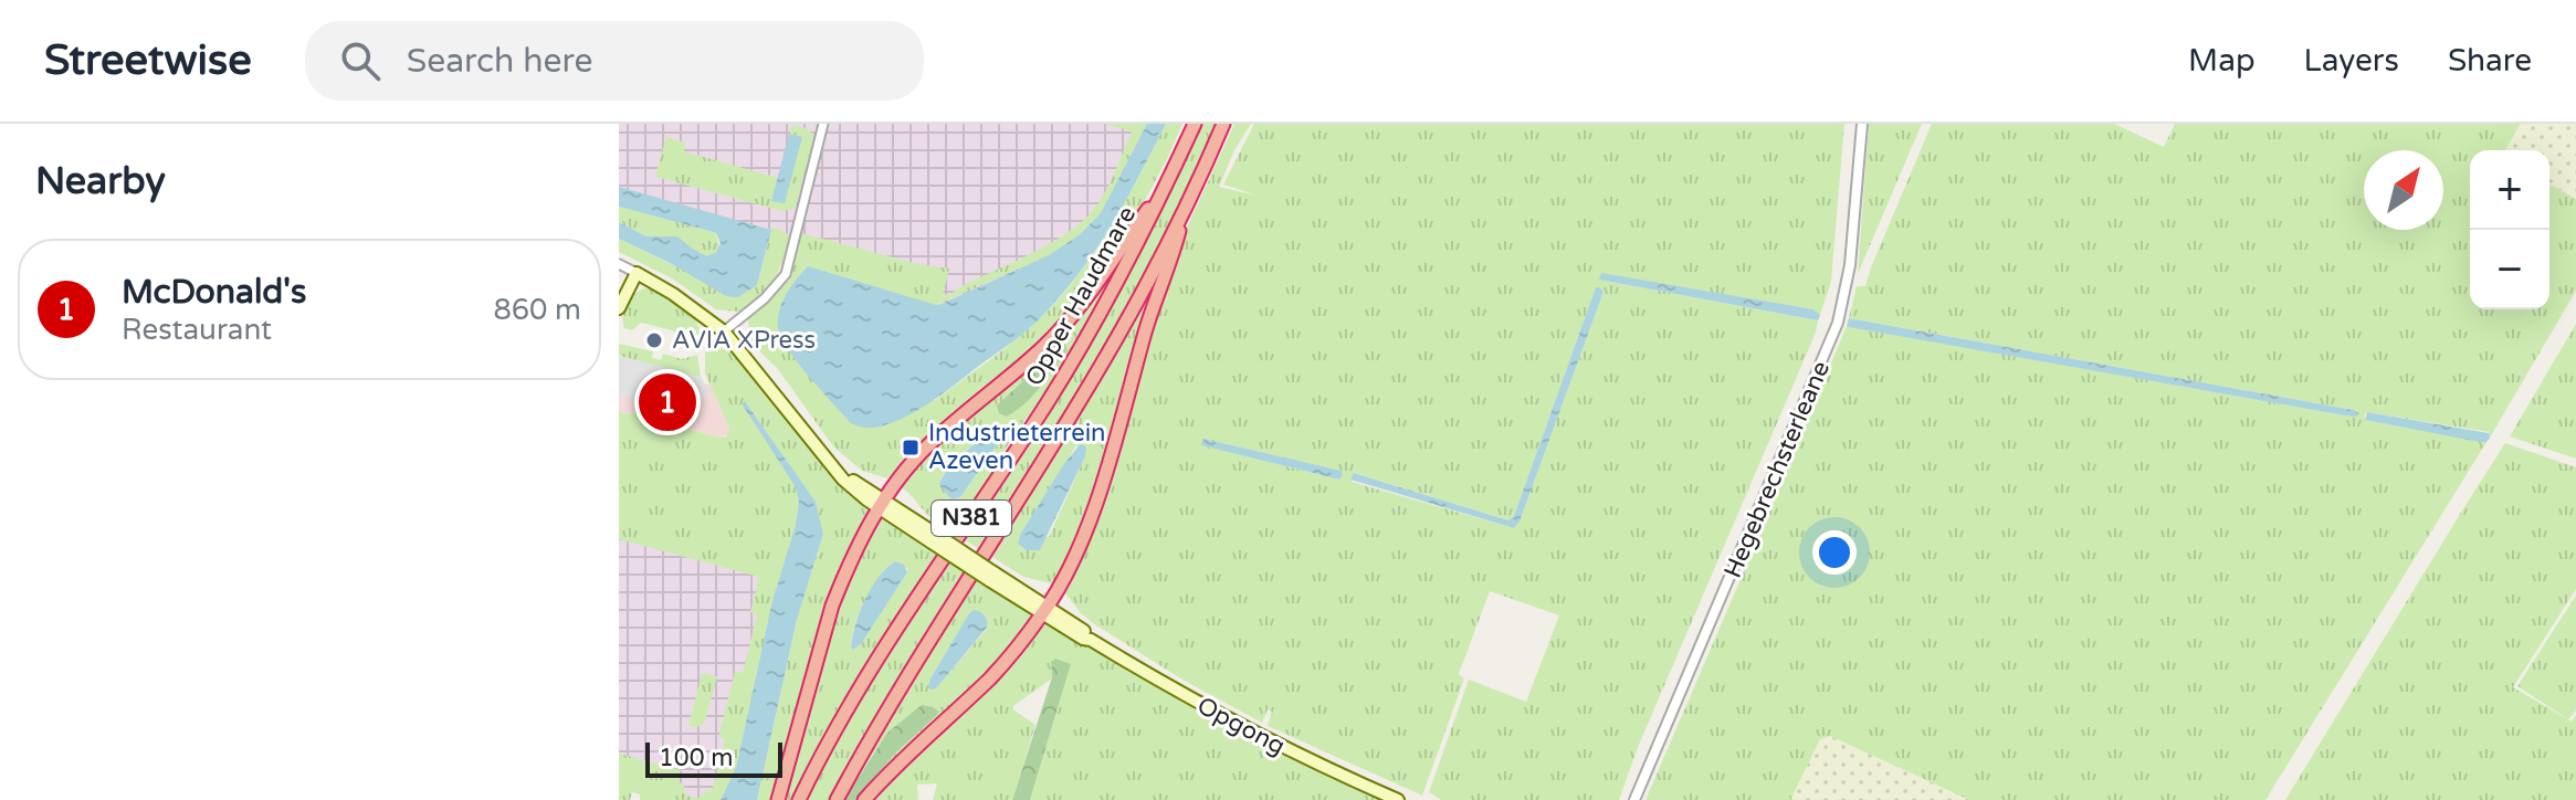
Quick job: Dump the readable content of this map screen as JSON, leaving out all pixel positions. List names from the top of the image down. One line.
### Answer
{"streets":{"highway":["Opper Haudmare","N381"],"main road":["Opgong"],"street":["Hegebrechsterleane"]},"places":{"other":["AVIA XPress"],"transit":["Industrieterrein Azeven"]},"scale_bar":"100 m","north":"top right","page":{"header":"Streetwise","search":"Search here","nav":["Map","Layers","Share"],"heading":"Nearby","map_buttons":["+","−"],"list":[{"mark":"1","name":"McDonald's","note":"Restaurant","value":"860 m"}],"pins":"1","scale":"100 m"}}
